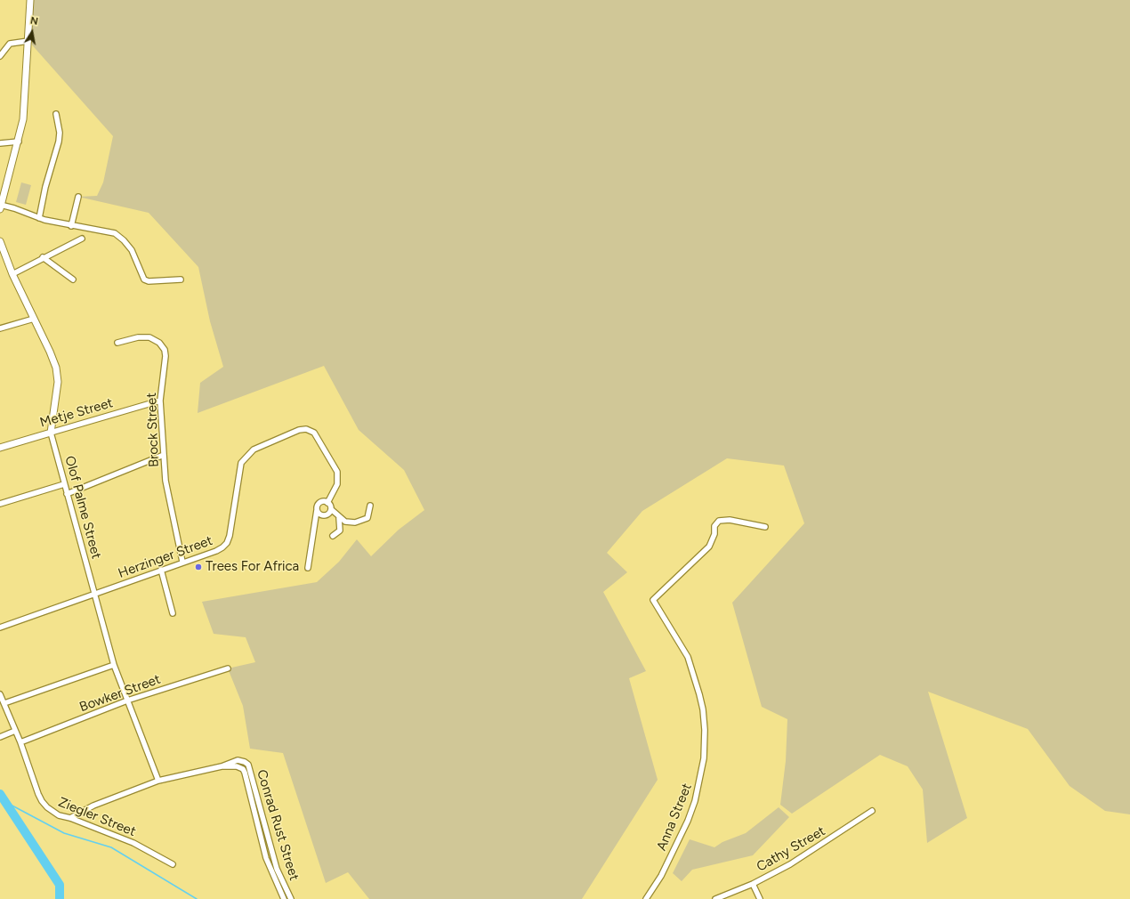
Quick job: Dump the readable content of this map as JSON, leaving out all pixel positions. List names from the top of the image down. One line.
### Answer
{"streets":{"street":["Metje Street","Brock Street","Olof Palme Street","Herzinger Street","Bowker Street","Ziegler Street","Anna Street","Conrad Rust Street","Cathy Street"]},"crossings":[["Metje Street","Brock Street"],["Metje Street","Olof Palme Street"],["Brock Street","Herzinger Street"],["Olof Palme Street","Herzinger Street"],["Olof Palme Street","Bowker Street"],["Bowker Street","Ziegler Street"]],"places":["Trees For Africa"],"north":"top"}
